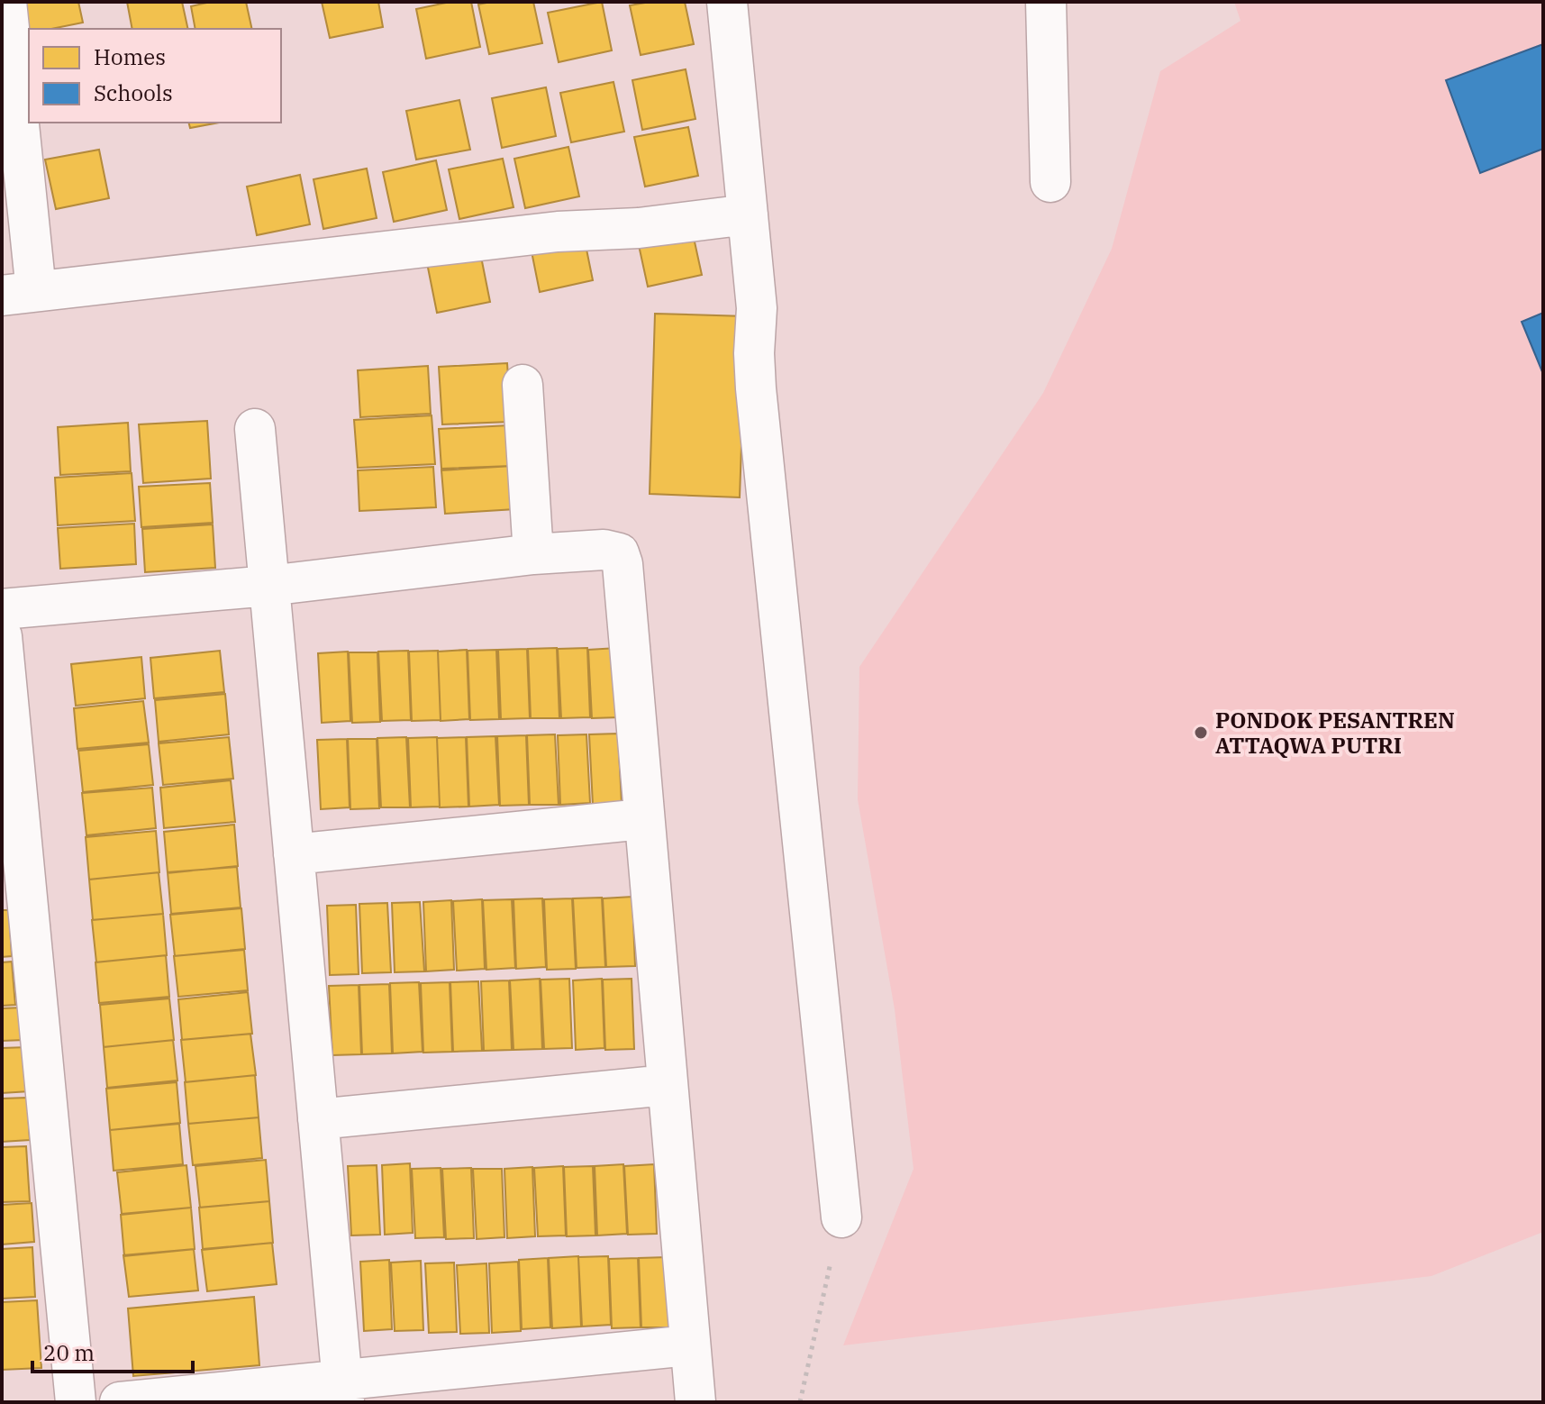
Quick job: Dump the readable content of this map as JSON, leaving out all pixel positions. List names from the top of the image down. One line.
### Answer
{"places":["PONDOK PESANTREN ATTAQWA PUTRI"],"legend":["Homes","Schools"],"scale_bar":"20 m"}
